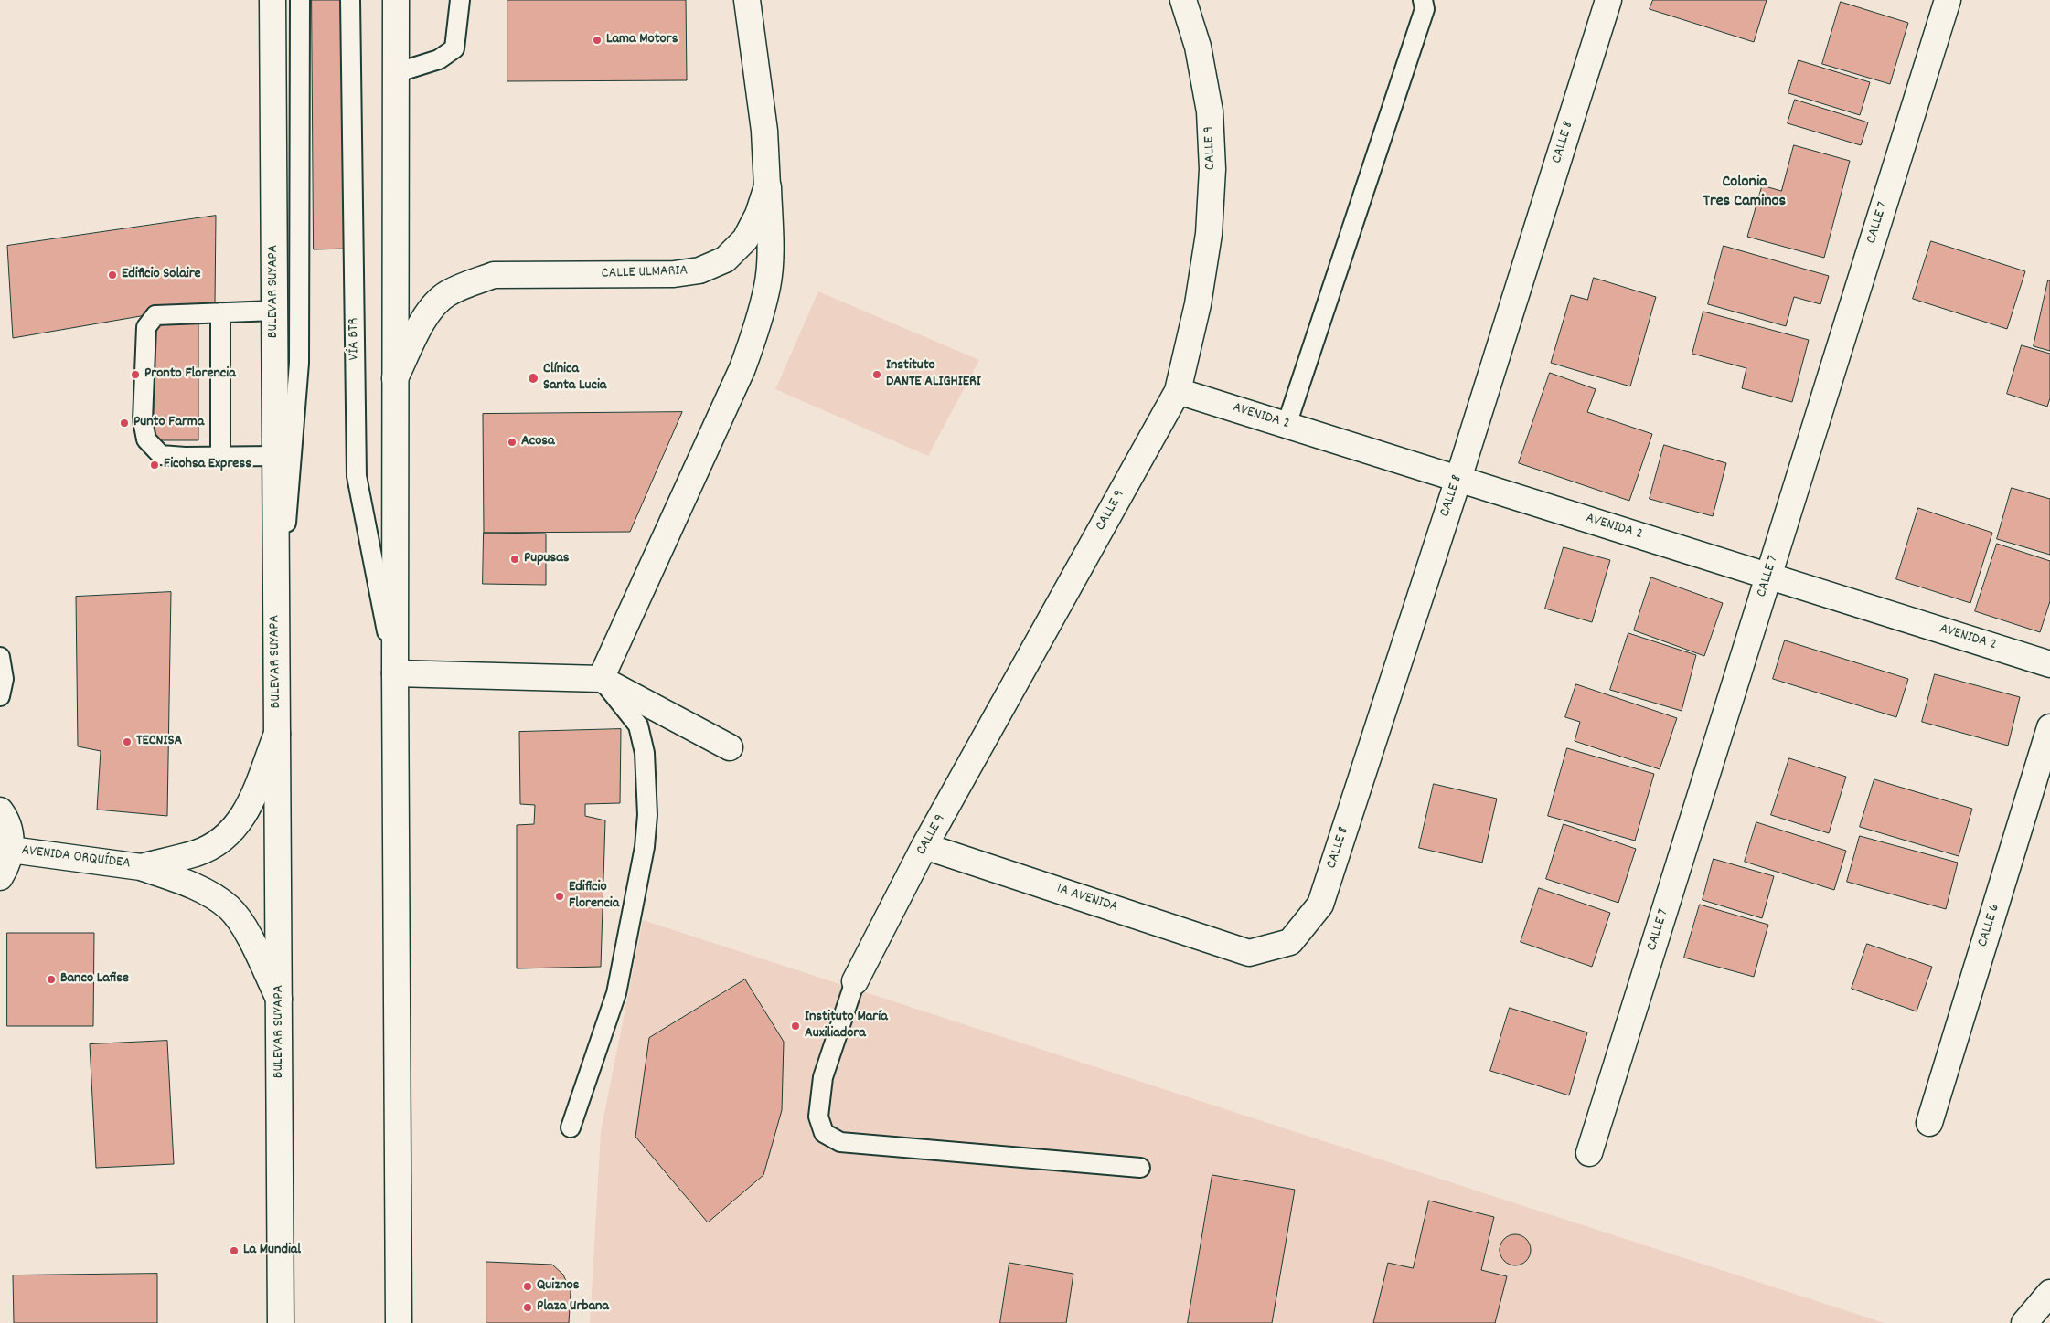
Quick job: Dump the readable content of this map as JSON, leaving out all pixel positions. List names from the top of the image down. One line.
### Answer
{"streets":{"street":["CALLE 8","CALLE 9","CALLE 7","CALLE ULMARIA","BULEVAR SUYAPA","AVENIDA 2","AVENIDA ORQUÍDEA","1A AVENIDA","CALLE 6"],"lane":["VÍA BTR"]},"crossings":[["CALLE 8","AVENIDA 2"],["CALLE 8","1A AVENIDA"],["CALLE 9","AVENIDA 2"],["CALLE 9","1A AVENIDA"],["CALLE 7","AVENIDA 2"],["BULEVAR SUYAPA","AVENIDA ORQUÍDEA"]],"districts":["Colonia Tres Caminos"],"places":["Lama Motors","Edificio Solaire","Pronto Florencia","Instituto DANTE ALIGHIERI","Clínica Santa Lucia","Punto Farma","Acosa","Ficohsa Express","Pupusas","TECNISA","Edificio Florencia","Banco Lafise","Instituto María Auxiliadora","La Mundial","Quiznos","Plaza Urbana"]}
